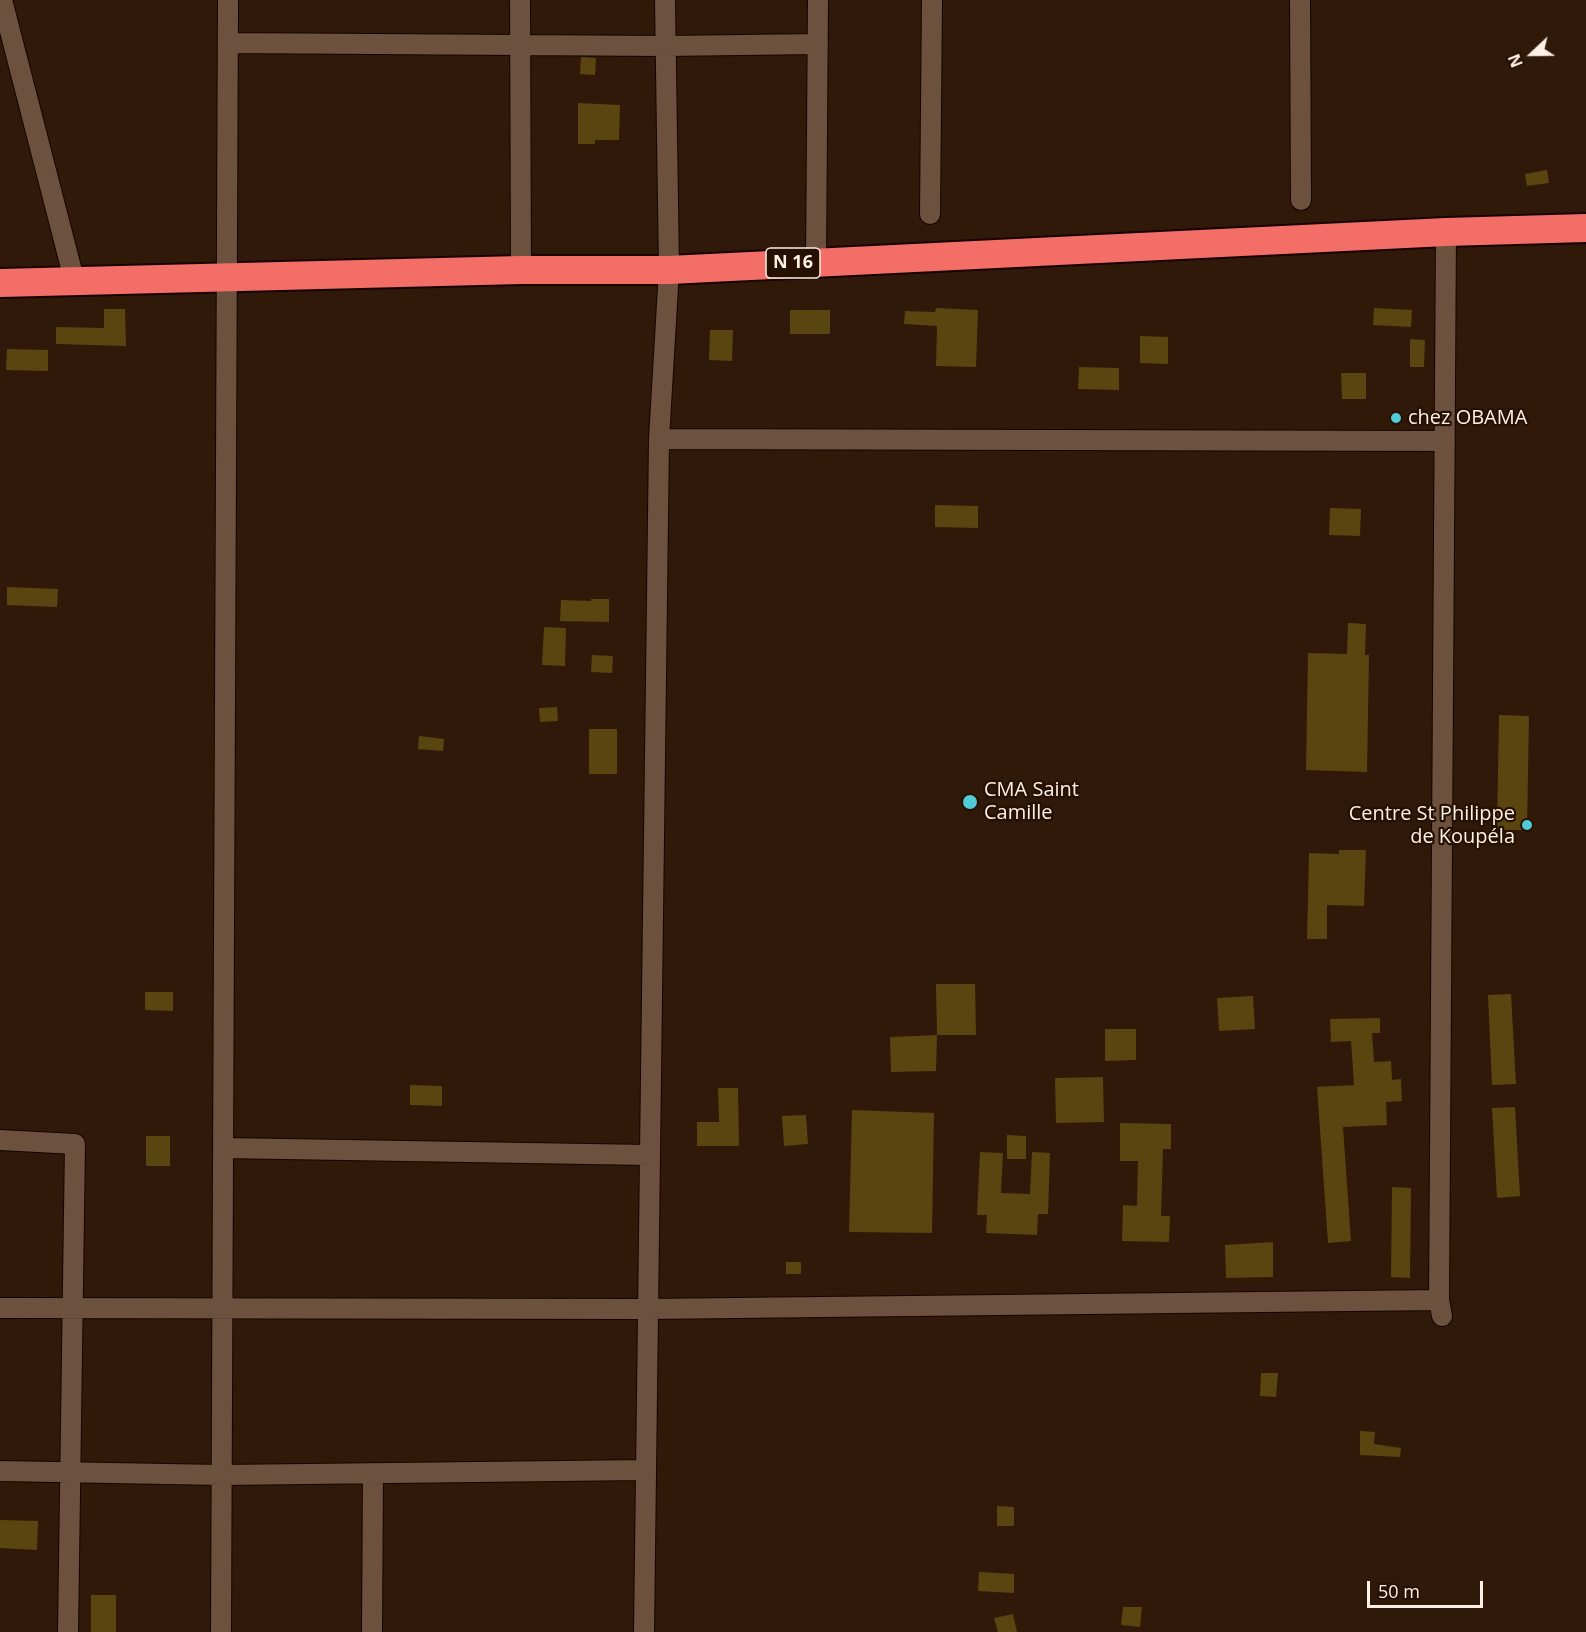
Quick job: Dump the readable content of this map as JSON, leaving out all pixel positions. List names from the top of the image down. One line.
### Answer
{"streets":{"highway":["N 16"]},"places":["chez OBAMA","CMA Saint Camille","Centre St Philippe de Koupéla"],"scale_bar":"50 m","north":"left"}
